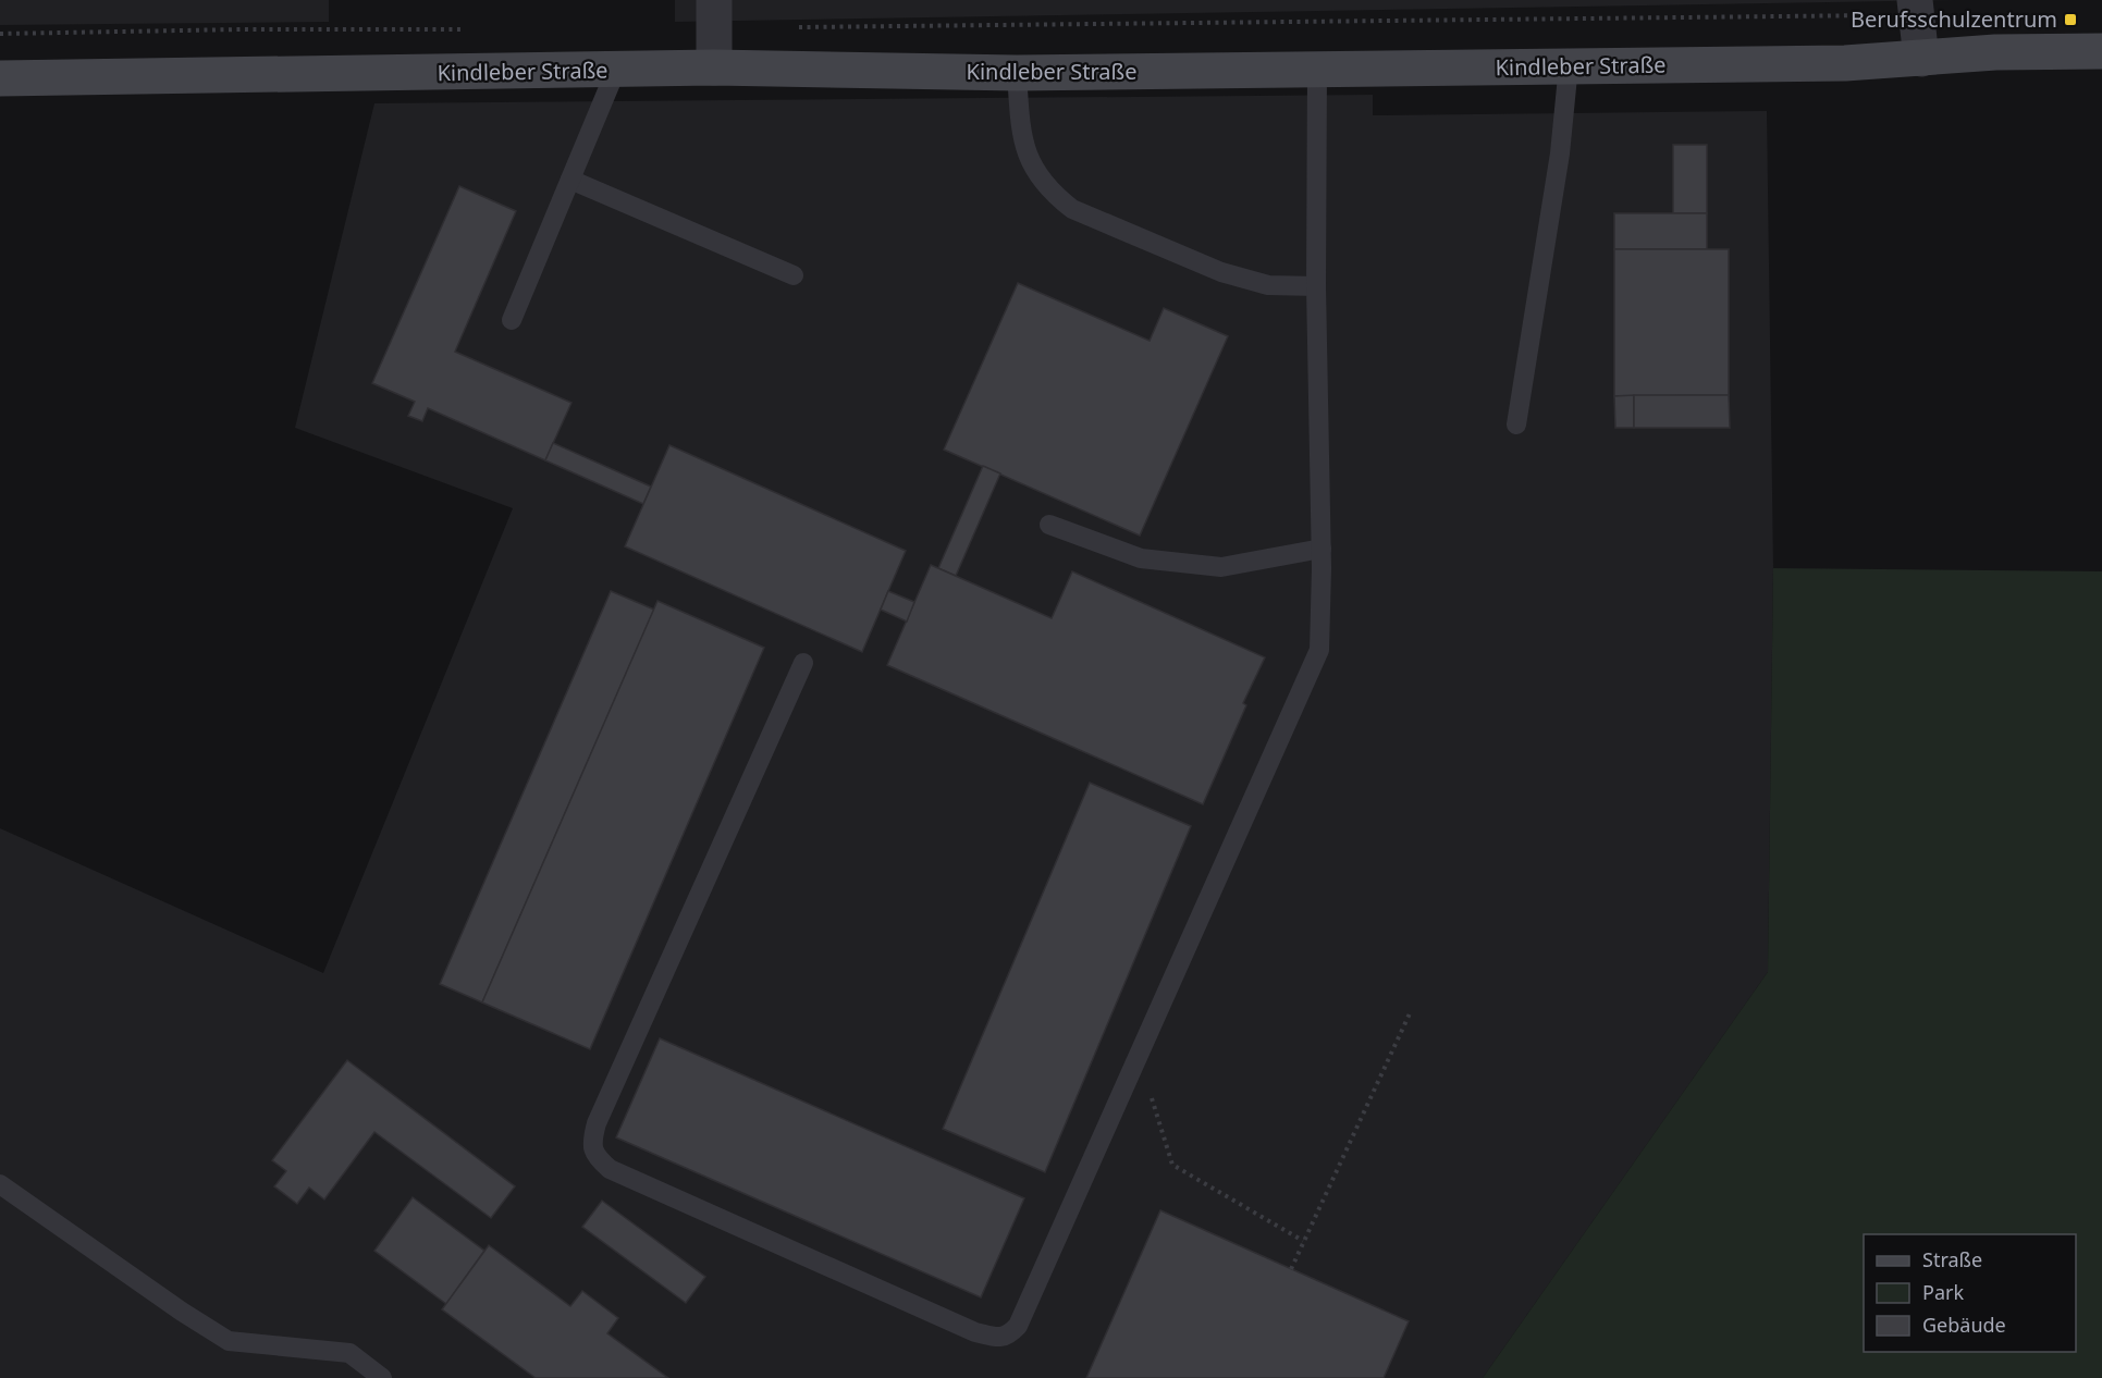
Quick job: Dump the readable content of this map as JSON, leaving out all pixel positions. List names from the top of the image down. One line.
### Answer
{"streets":{"main road":["Kindleber Straße"]},"places":{"transit":["Berufsschulzentrum"]},"legend":["Straße","Park","Gebäude"]}
